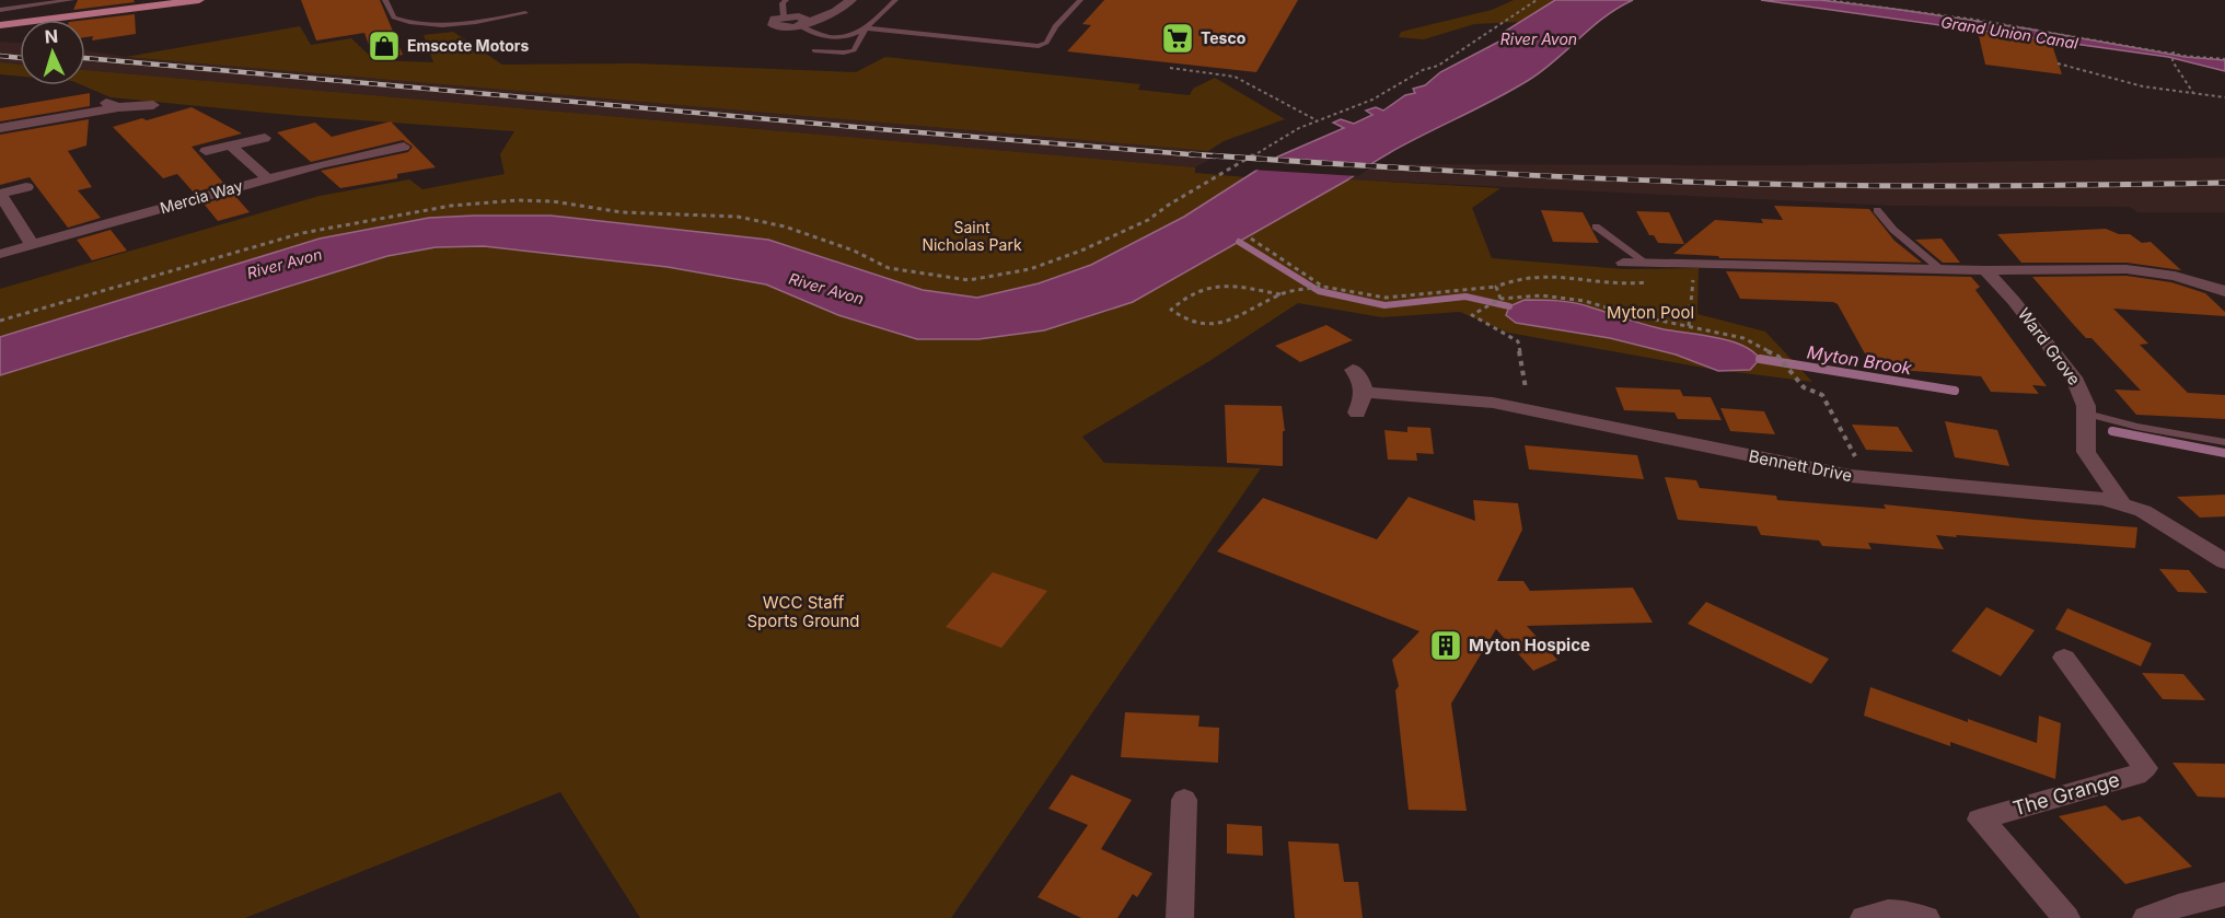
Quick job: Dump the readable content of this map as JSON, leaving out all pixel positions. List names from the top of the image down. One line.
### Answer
{"streets":{"street":["Mercia Way","Ward Grove","Bennett Drive","The Grange"]},"crossings":[["Ward Grove","Bennett Drive"]],"water":["Grand Union Canal","River Avon","Myton Brook"],"parks":["Saint Nicholas Park","Myton Pool","WCC Staff Sports Ground"],"places":{"supermarket":["Tesco"],"shop":["Emscote Motors"],"building":["Myton Hospice"]},"north":"top"}
